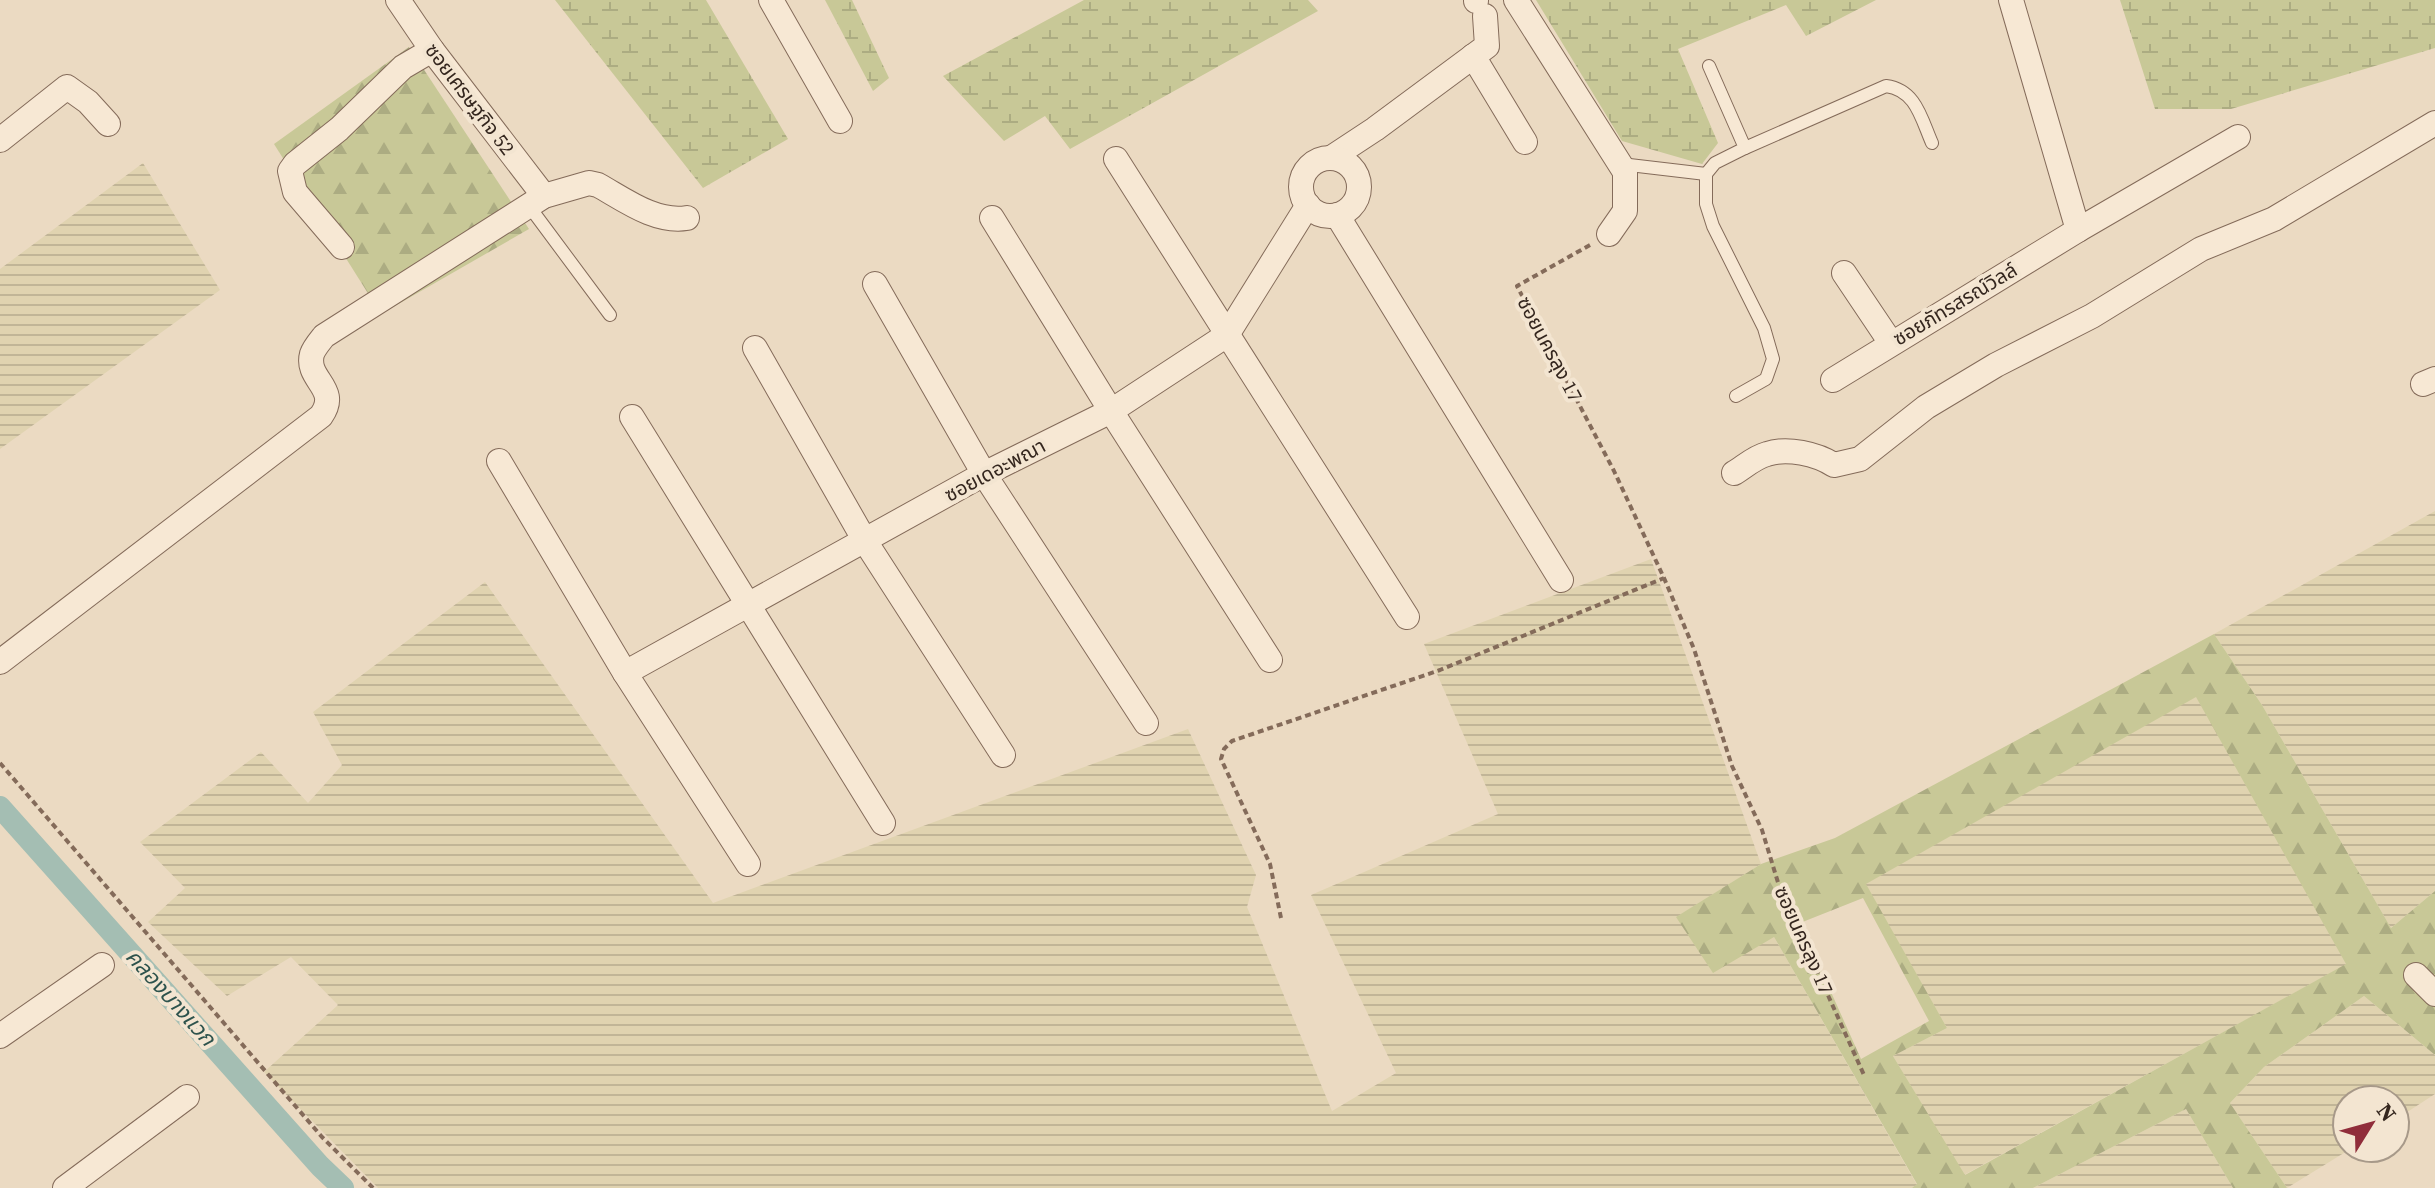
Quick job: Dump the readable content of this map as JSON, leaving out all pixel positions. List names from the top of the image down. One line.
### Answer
{"streets":{"street":["ซอยเศรษฐกิจ 52","ซอยภัทรสรณ์วิลล์","ซอยเดอะพณา"],"path":["ซอยนครลุง 17"]},"water":["คลองบางแวก"],"north":"top right"}
